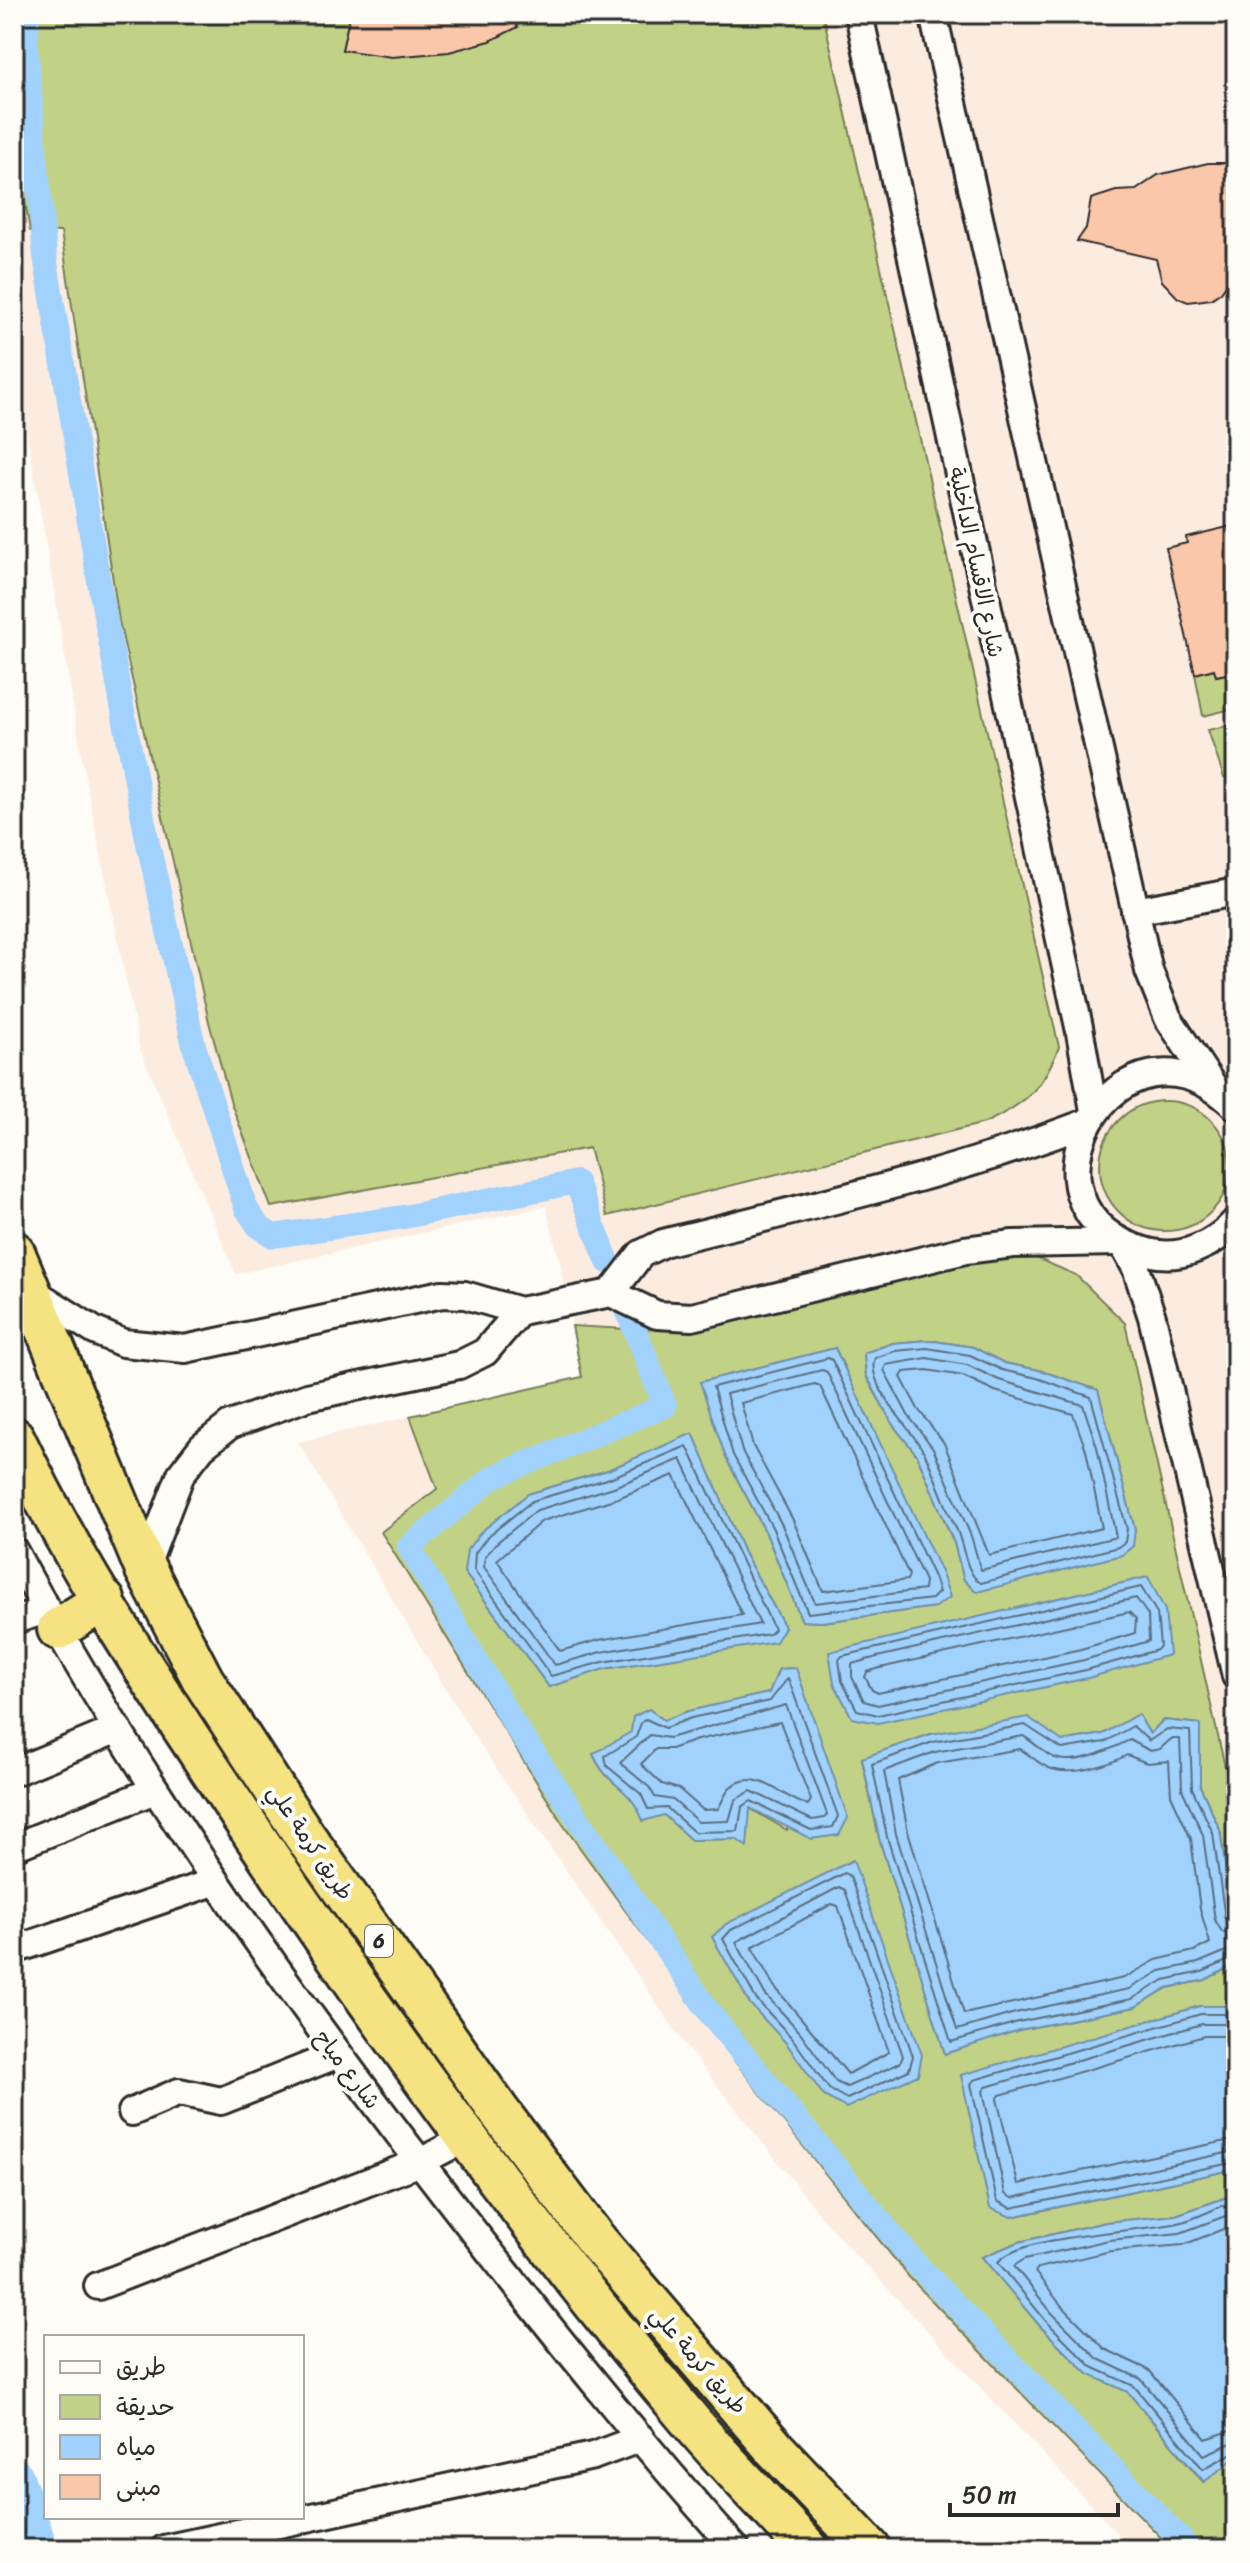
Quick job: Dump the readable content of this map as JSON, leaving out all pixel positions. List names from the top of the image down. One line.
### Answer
{"streets":{"highway":["طريق كرمة علي","6"],"street":["شارع الاقسام الداخلية","شارع مياح"]},"legend":["طريق","حديقة","مياه","مبنى"],"scale_bar":"50 m"}
